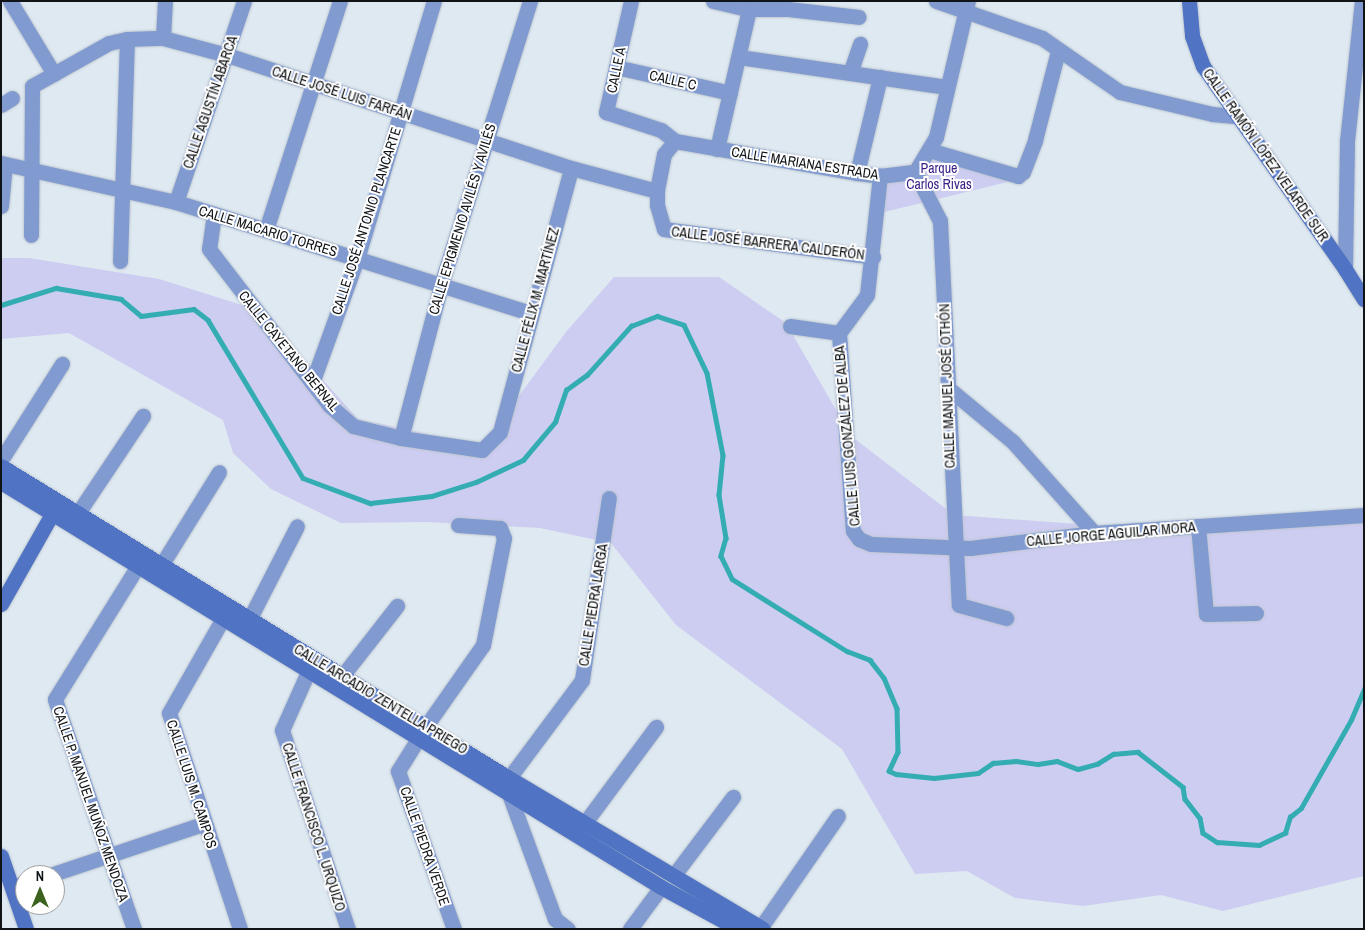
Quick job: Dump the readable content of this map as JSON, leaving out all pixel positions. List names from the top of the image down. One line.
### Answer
{"streets":{"street":["CALLE A","CALLE C","CALLE JOSÉ LUIS FARFÁN","CALLE AGUSTÍN ABARCA","CALLE RAMÓN LÓPEZ VELARDE SUR","CALLE MARIANA ESTRADA","CALLE EPIGMENIO AVILÉS Y AVILÉS","CALLE JOSÉ ANTONIO PLANCARTE","CALLE MACARIO TORRES","CALLE JOSÉ BARRERA CALDERÓN","CALLE FÉLIX M. MARTÍNEZ","CALLE CAYETANO BERNAL","CALLE MANUEL JOSÉ OTHÓN","CALLE LUIS GONZÁLEZ DE ALBA","CALLE JORGE AGUILAR MORA","CALLE PIEDRA LARGA","CALLE ARCADIO ZENTELLA PRIEGO","CALLE LUIS M. CAMPOS","CALLE P. MANUEL MUÑOZ MENDOZA","CALLE FRANCISCO L. URQUIZO","CALLE PIEDRA VERDE"]},"crossings":[["CALLE A","CALLE C"],["CALLE A","CALLE MARIANA ESTRADA"],["CALLE JOSÉ LUIS FARFÁN","CALLE AGUSTÍN ABARCA"],["CALLE JOSÉ LUIS FARFÁN","CALLE EPIGMENIO AVILÉS Y AVILÉS"],["CALLE JOSÉ LUIS FARFÁN","CALLE JOSÉ ANTONIO PLANCARTE"],["CALLE JOSÉ LUIS FARFÁN","CALLE MACARIO TORRES"],["CALLE JOSÉ LUIS FARFÁN","CALLE JOSÉ BARRERA CALDERÓN"],["CALLE JOSÉ LUIS FARFÁN","CALLE FÉLIX M. MARTÍNEZ"],["CALLE AGUSTÍN ABARCA","CALLE MACARIO TORRES"],["CALLE MARIANA ESTRADA","CALLE MANUEL JOSÉ OTHÓN"],["CALLE EPIGMENIO AVILÉS Y AVILÉS","CALLE MACARIO TORRES"],["CALLE EPIGMENIO AVILÉS Y AVILÉS","CALLE CAYETANO BERNAL"],["CALLE JOSÉ ANTONIO PLANCARTE","CALLE MACARIO TORRES"],["CALLE JOSÉ ANTONIO PLANCARTE","CALLE CAYETANO BERNAL"],["CALLE MACARIO TORRES","CALLE FÉLIX M. MARTÍNEZ"],["CALLE MACARIO TORRES","CALLE CAYETANO BERNAL"],["CALLE FÉLIX M. MARTÍNEZ","CALLE CAYETANO BERNAL"],["CALLE MANUEL JOSÉ OTHÓN","CALLE JORGE AGUILAR MORA"],["CALLE LUIS GONZÁLEZ DE ALBA","CALLE JORGE AGUILAR MORA"],["CALLE PIEDRA LARGA","CALLE ARCADIO ZENTELLA PRIEGO"],["CALLE ARCADIO ZENTELLA PRIEGO","CALLE LUIS M. CAMPOS"],["CALLE ARCADIO ZENTELLA PRIEGO","CALLE P. MANUEL MUÑOZ MENDOZA"],["CALLE ARCADIO ZENTELLA PRIEGO","CALLE FRANCISCO L. URQUIZO"],["CALLE ARCADIO ZENTELLA PRIEGO","CALLE PIEDRA VERDE"]],"parks":["Parque Carlos Rivas"],"north":"top"}
